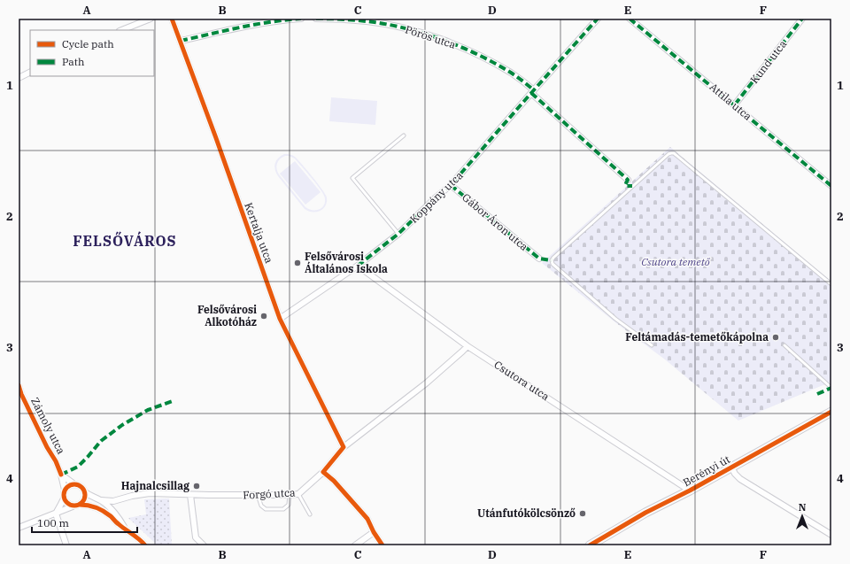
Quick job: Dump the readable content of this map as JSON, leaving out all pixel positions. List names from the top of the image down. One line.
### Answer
{"streets":{"main road":["Berényi út"],"street":["Pörös utca","Kund utca","Attila utca","Koppány utca","Gábor Áron utca","Kertalja utca","Csutora utca","Zámoly utca","Forgó utca"]},"crossings":[["Pörös utca","Koppány utca"],["Kund utca","Attila utca"],["Koppány utca","Gábor Áron utca"],["Koppány utca","Kertalja utca"],["Koppány utca","Csutora utca"],["Kertalja utca","Forgó utca"],["Csutora utca","Berényi út"],["Csutora utca","Forgó utca"]],"districts":["FELSŐVÁROS"],"parks":["Csutora temető"],"places":["Felsővárosi Általános Iskola","Felsővárosi Alkotóház","Feltámadás-temetőkápolna","Hajnalcsillag","Utánfutókölcsönző"],"legend":["Cycle path","Path"],"scale_bar":"100 m","north":"top","grid":{"columns":["A","B","C","D","E","F"],"rows":["1","2","3","4"]}}
